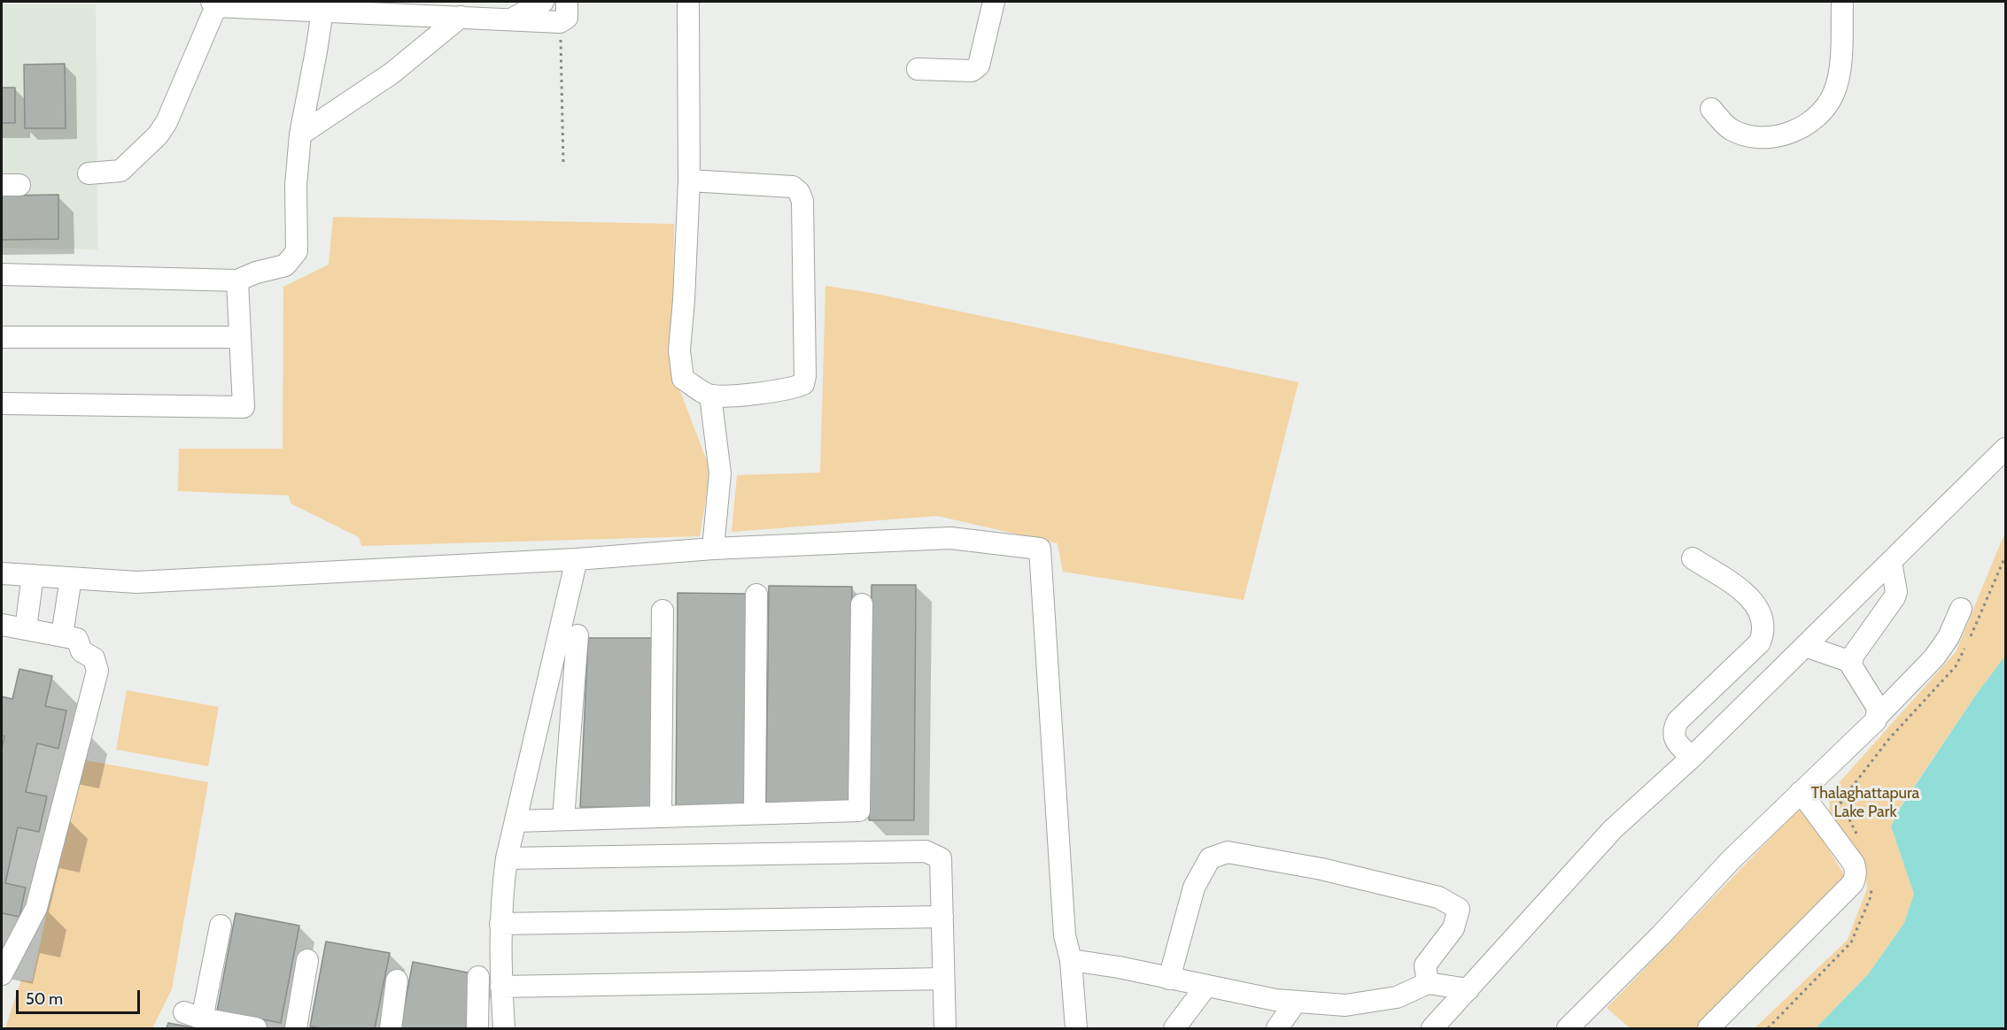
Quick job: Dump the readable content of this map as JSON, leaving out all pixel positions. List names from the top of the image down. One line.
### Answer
{"parks":["Thalaghattapura Lake Park"],"scale_bar":"50 m"}
